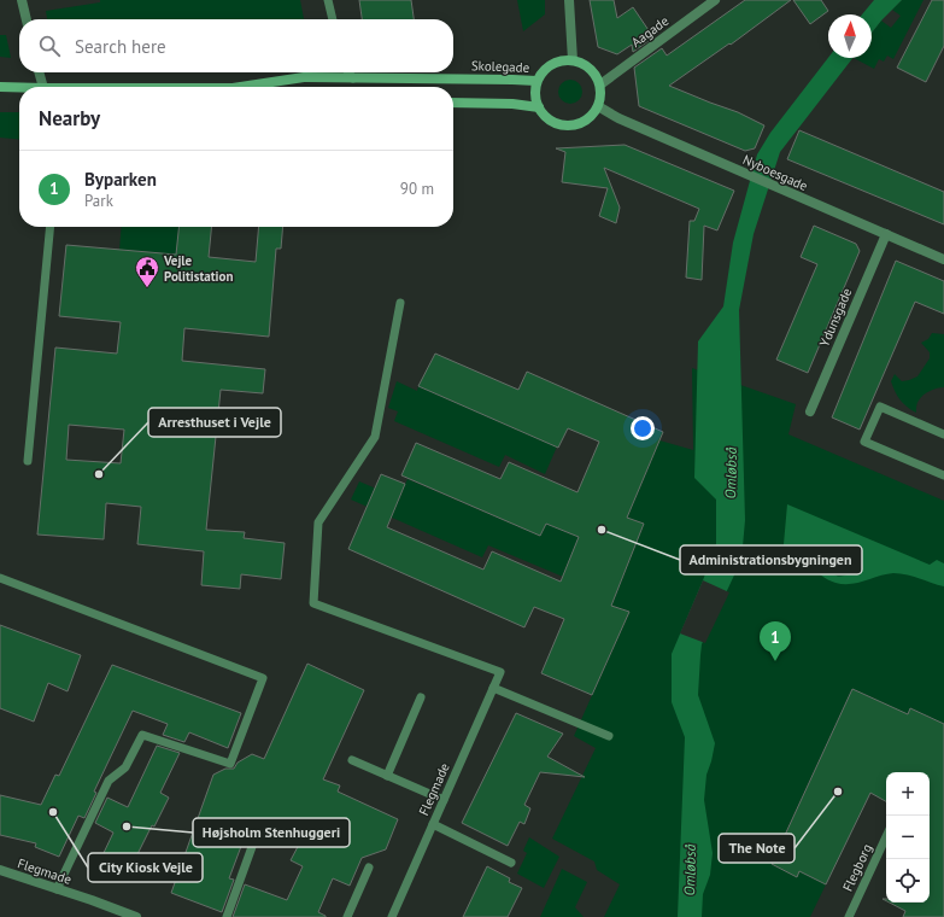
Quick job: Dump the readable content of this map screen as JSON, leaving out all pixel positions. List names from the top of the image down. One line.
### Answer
{"streets":{"street":["Aagade","Skolegade","Nyboesgade","Ydunsgade","Flegmade"],"lane":["Flegborg"]},"crossings":[["Aagade","Skolegade"],["Aagade","Nyboesgade"],["Skolegade","Nyboesgade"],["Nyboesgade","Ydunsgade"]],"water":["Omløbså"],"places":{"public building":["Vejle Politistation"],"other":["Arresthuset i Vejle","Administrationsbygningen","The Note","City Kiosk Vejle","Højsholm Stenhuggeri"]},"north":"top","page":{"search":"Search here","heading":"Nearby","list":[{"mark":"1","name":"Byparken","note":"Park","value":"90 m"}],"pins":"1","map_buttons":["+","−"]}}
